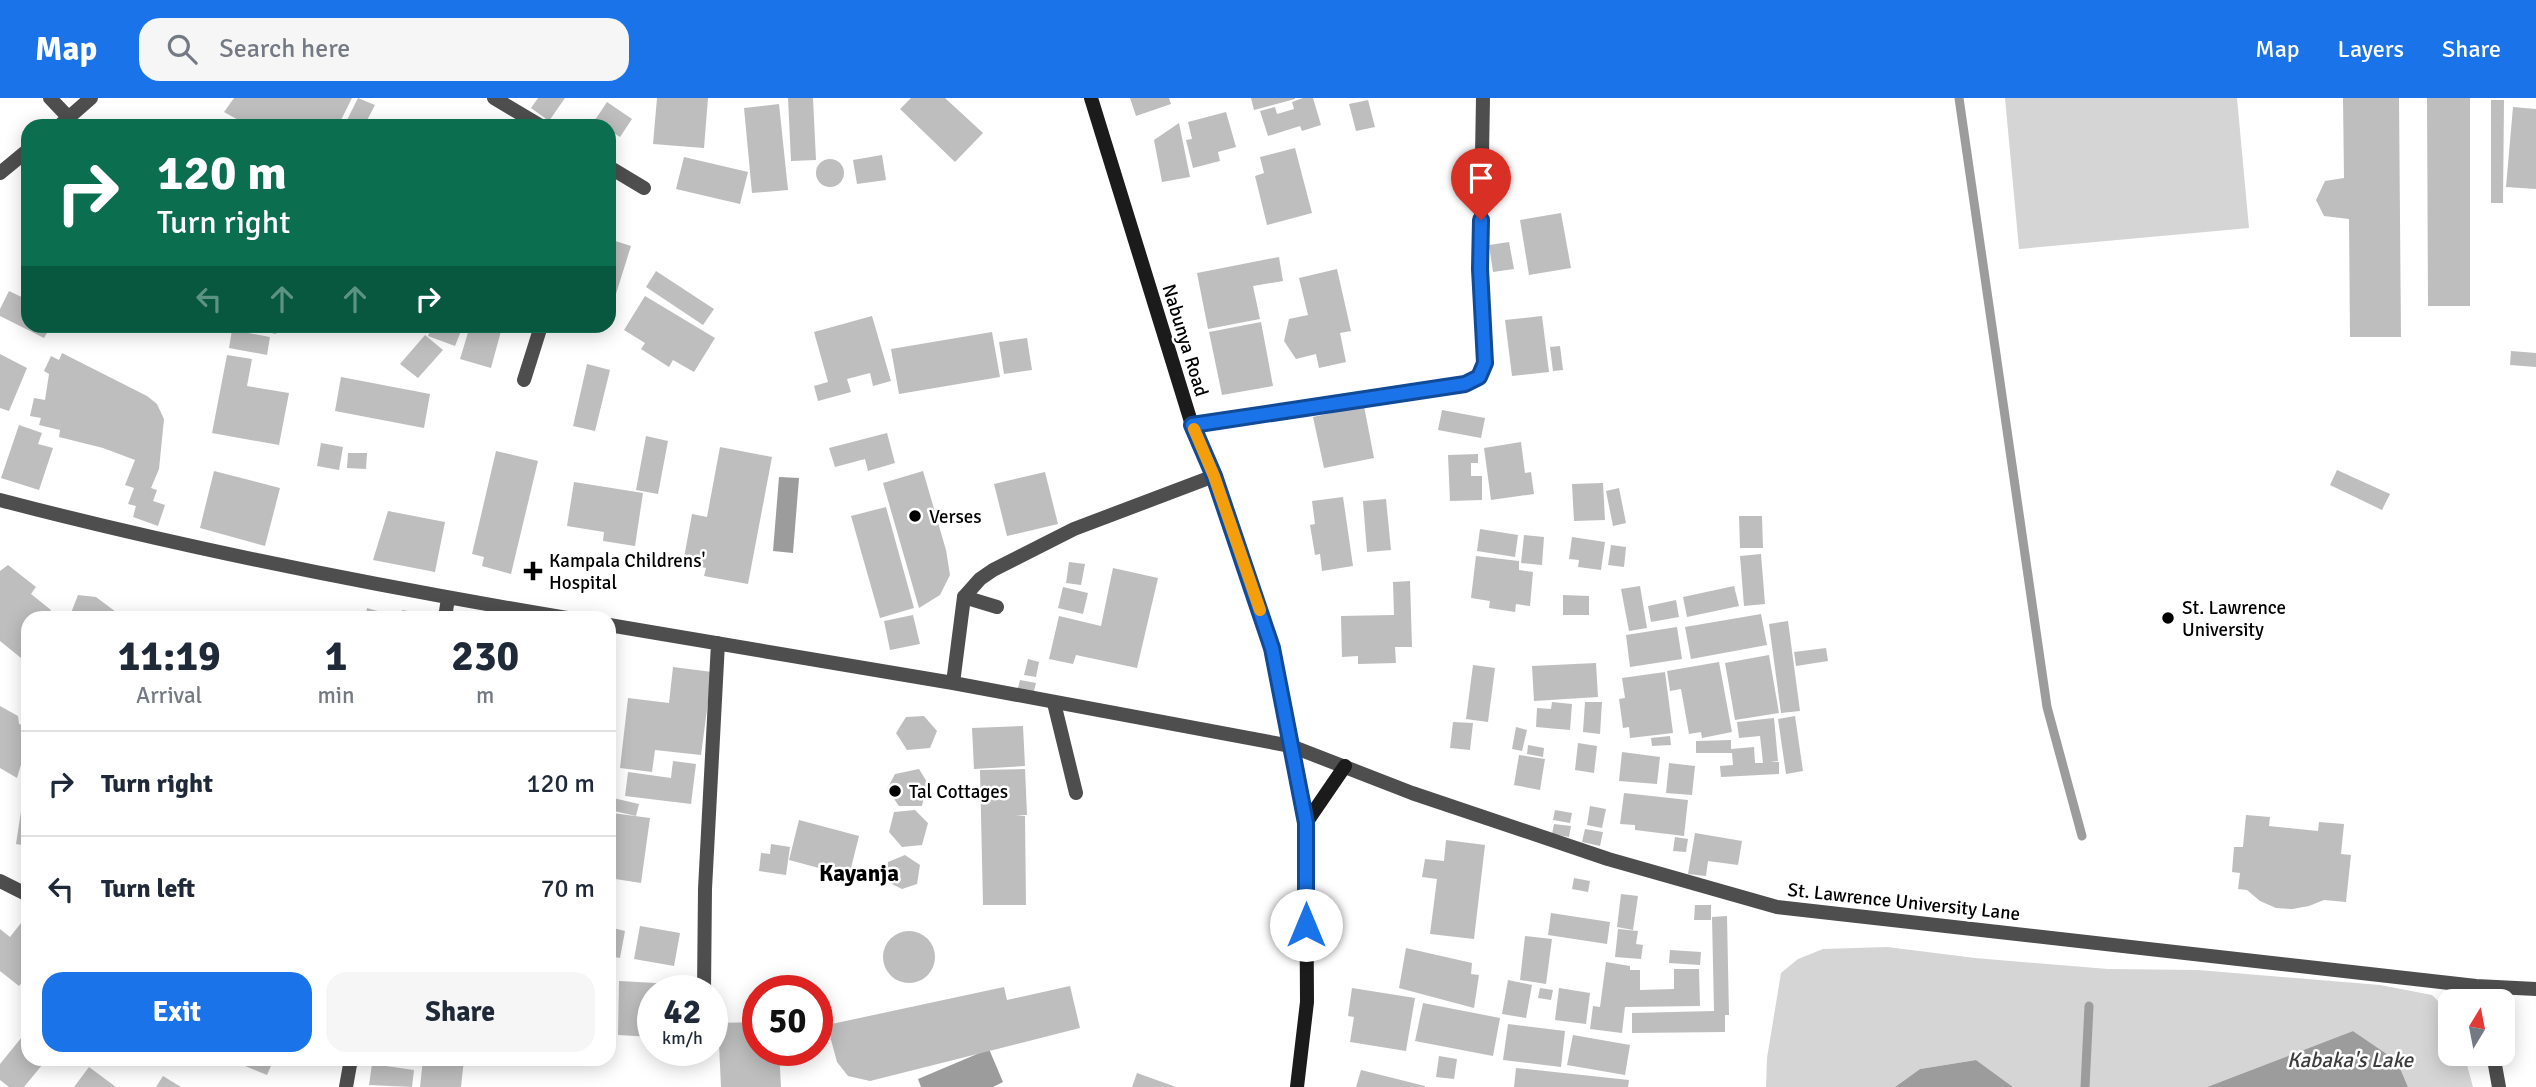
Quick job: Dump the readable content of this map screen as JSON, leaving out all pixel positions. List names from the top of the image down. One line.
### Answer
{"streets":{"main road":["Nabunya Road"],"street":["St. Lawrence University Lane"]},"crossings":[["Nabunya Road","St. Lawrence University Lane"]],"districts":["Kayanja"],"water":["Kabaka's Lake"],"places":{"other":["Verses","St. Lawrence University","Tal Cottages"],"health":["Kampala Childrens' Hospital"]},"north":"top","page":{"header":"Map","search":"Search here","nav":["Map","Layers","Share"],"turn":["120 m","Turn right"],"eta":["11:19","Arrival","1","min","230","m"],"list":[{"name":"Turn right","value":"120 m"},{"name":"Turn left","value":"70 m"}],"buttons":["Exit","Share"],"speed":"42 km/h","limit":"50"}}
